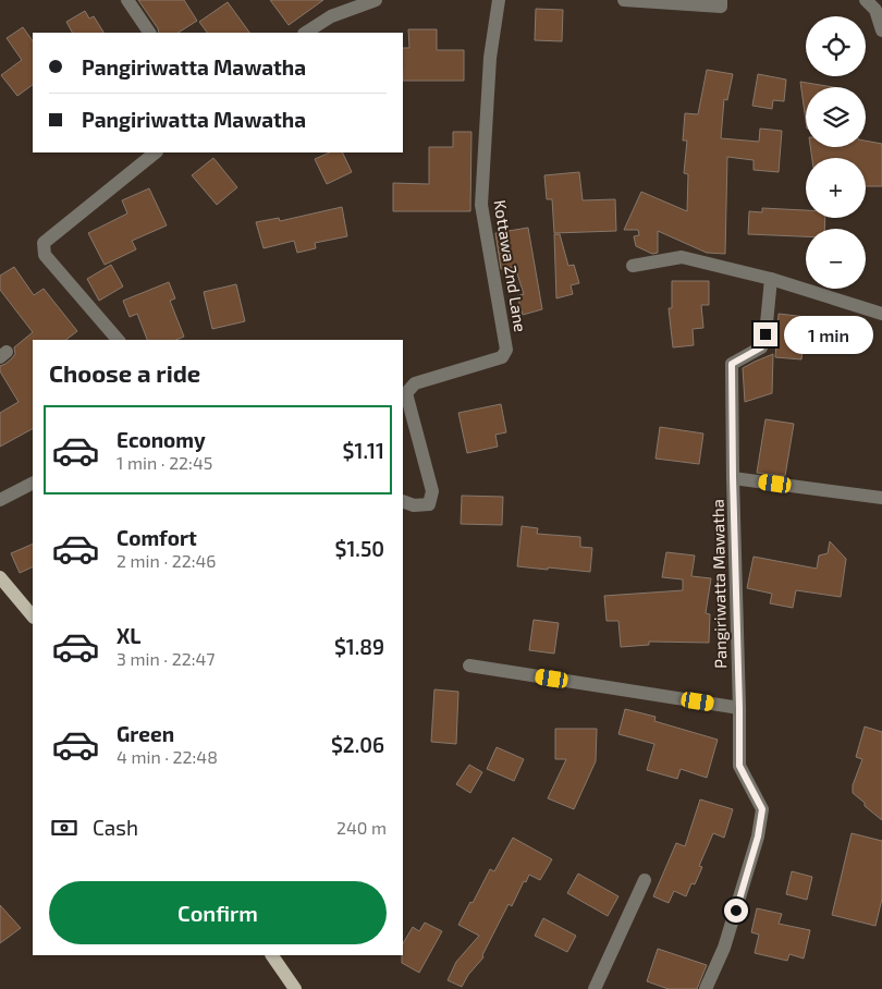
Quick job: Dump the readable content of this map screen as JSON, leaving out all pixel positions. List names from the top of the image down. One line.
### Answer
{"streets":{"street":["Kottawa 2nd Lane","Pangiriwatta Mawatha"]},"page":{"map_buttons":["+","−"],"banner":["Pangiriwatta Mawatha","Pangiriwatta Mawatha"],"bubble":"1 min","heading":"Choose a ride","list":[{"name":"Economy","note":"1 min · 22:45","value":"$1.11"},{"name":"Comfort","note":"2 min · 22:46","value":"$1.50"},{"name":"XL","note":"3 min · 22:47","value":"$1.89"},{"name":"Green","note":"4 min · 22:48","value":"$2.06"}],"pay":["Cash","240 m"],"buttons":"Confirm"}}
